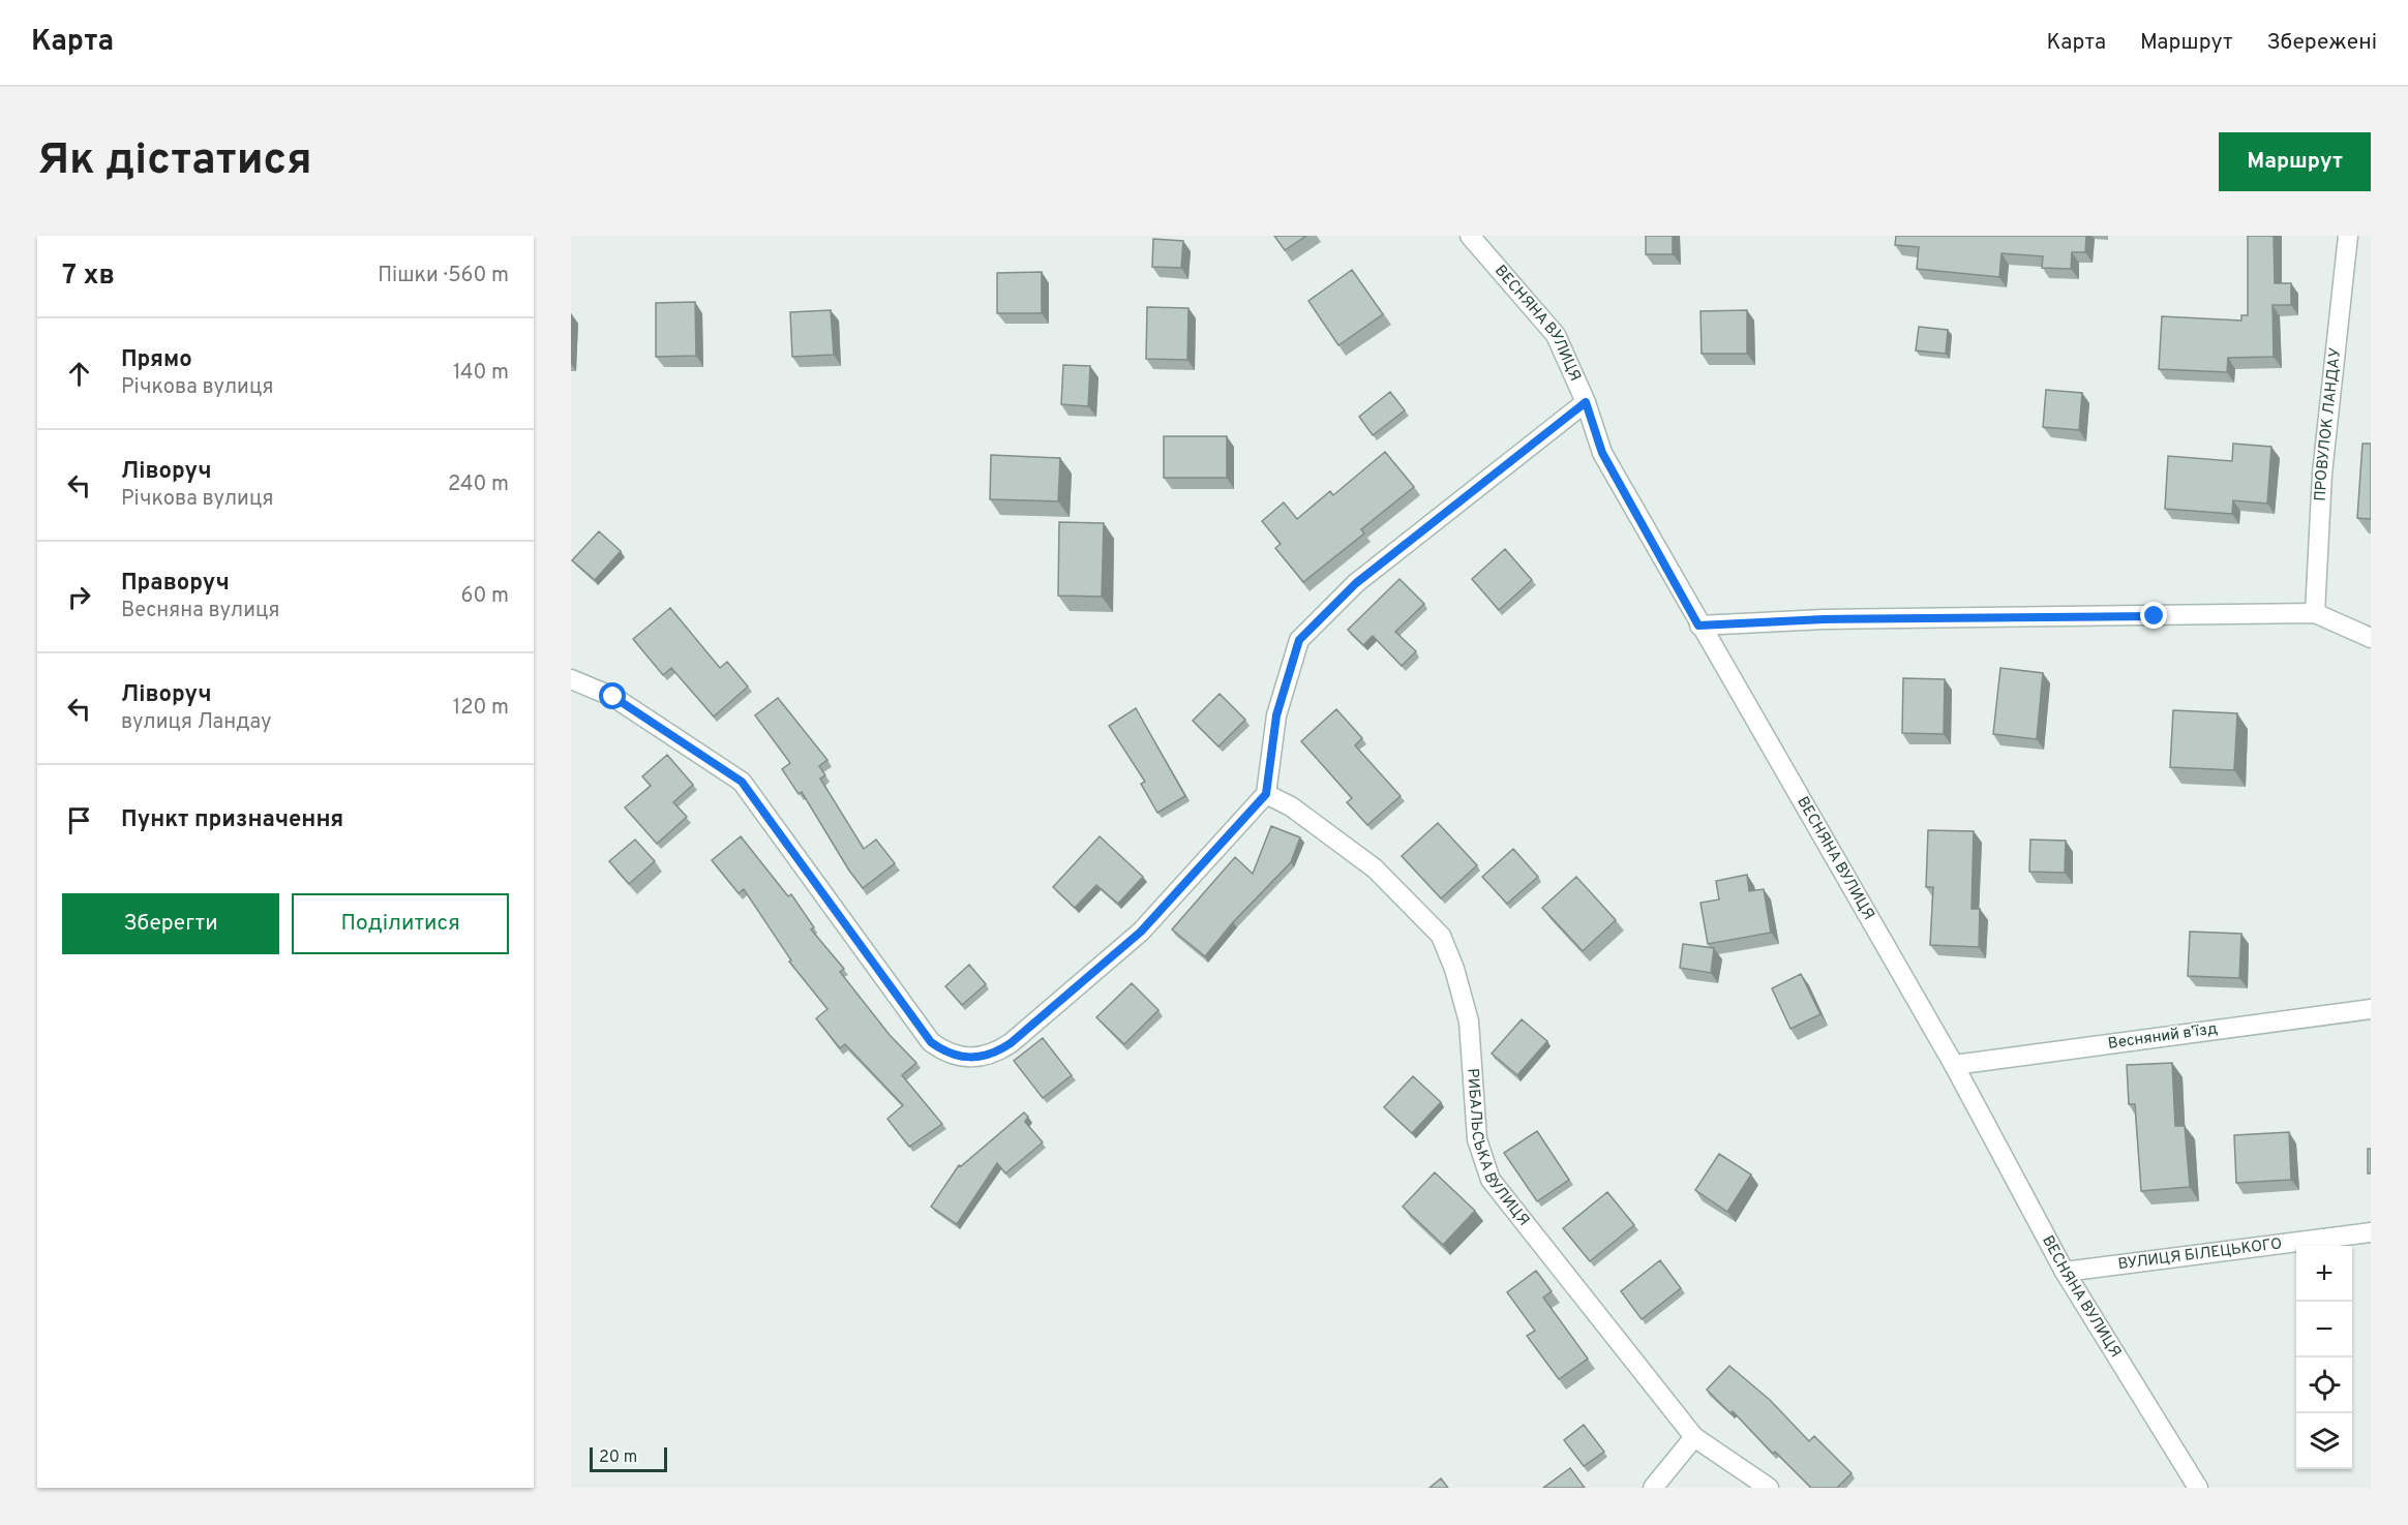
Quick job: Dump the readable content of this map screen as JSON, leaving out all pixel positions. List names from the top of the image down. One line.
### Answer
{"streets":{"street":["ВЕСНЯНА ВУЛИЦЯ","ПРОВУЛОК ЛАНДАУ","Весняний вʼїзд","РИБАЛЬСЬКА ВУЛИЦЯ","ВУЛИЦЯ БІЛЕЦЬКОГО"]},"crossings":[["ВЕСНЯНА ВУЛИЦЯ","Весняний вʼїзд"],["ВЕСНЯНА ВУЛИЦЯ","ВУЛИЦЯ БІЛЕЦЬКОГО"]],"scale_bar":"20 m","page":{"header":"Карта","nav":["Карта","Маршрут","Збережені"],"buttons":["Маршрут",["Зберегти","Поділитися"]],"title":"Як дістатися","heading":["7 хв","Пішки · 560 m"],"list":[["Прямо","Річкова вулиця","140 m"],["Ліворуч","Річкова вулиця","240 m"],["Праворуч","Весняна вулиця","60 m"],["Ліворуч","вулиця Ландау","120 m"],"Пункт призначення"],"map_buttons":["+","−"],"scale":"20 m"}}
